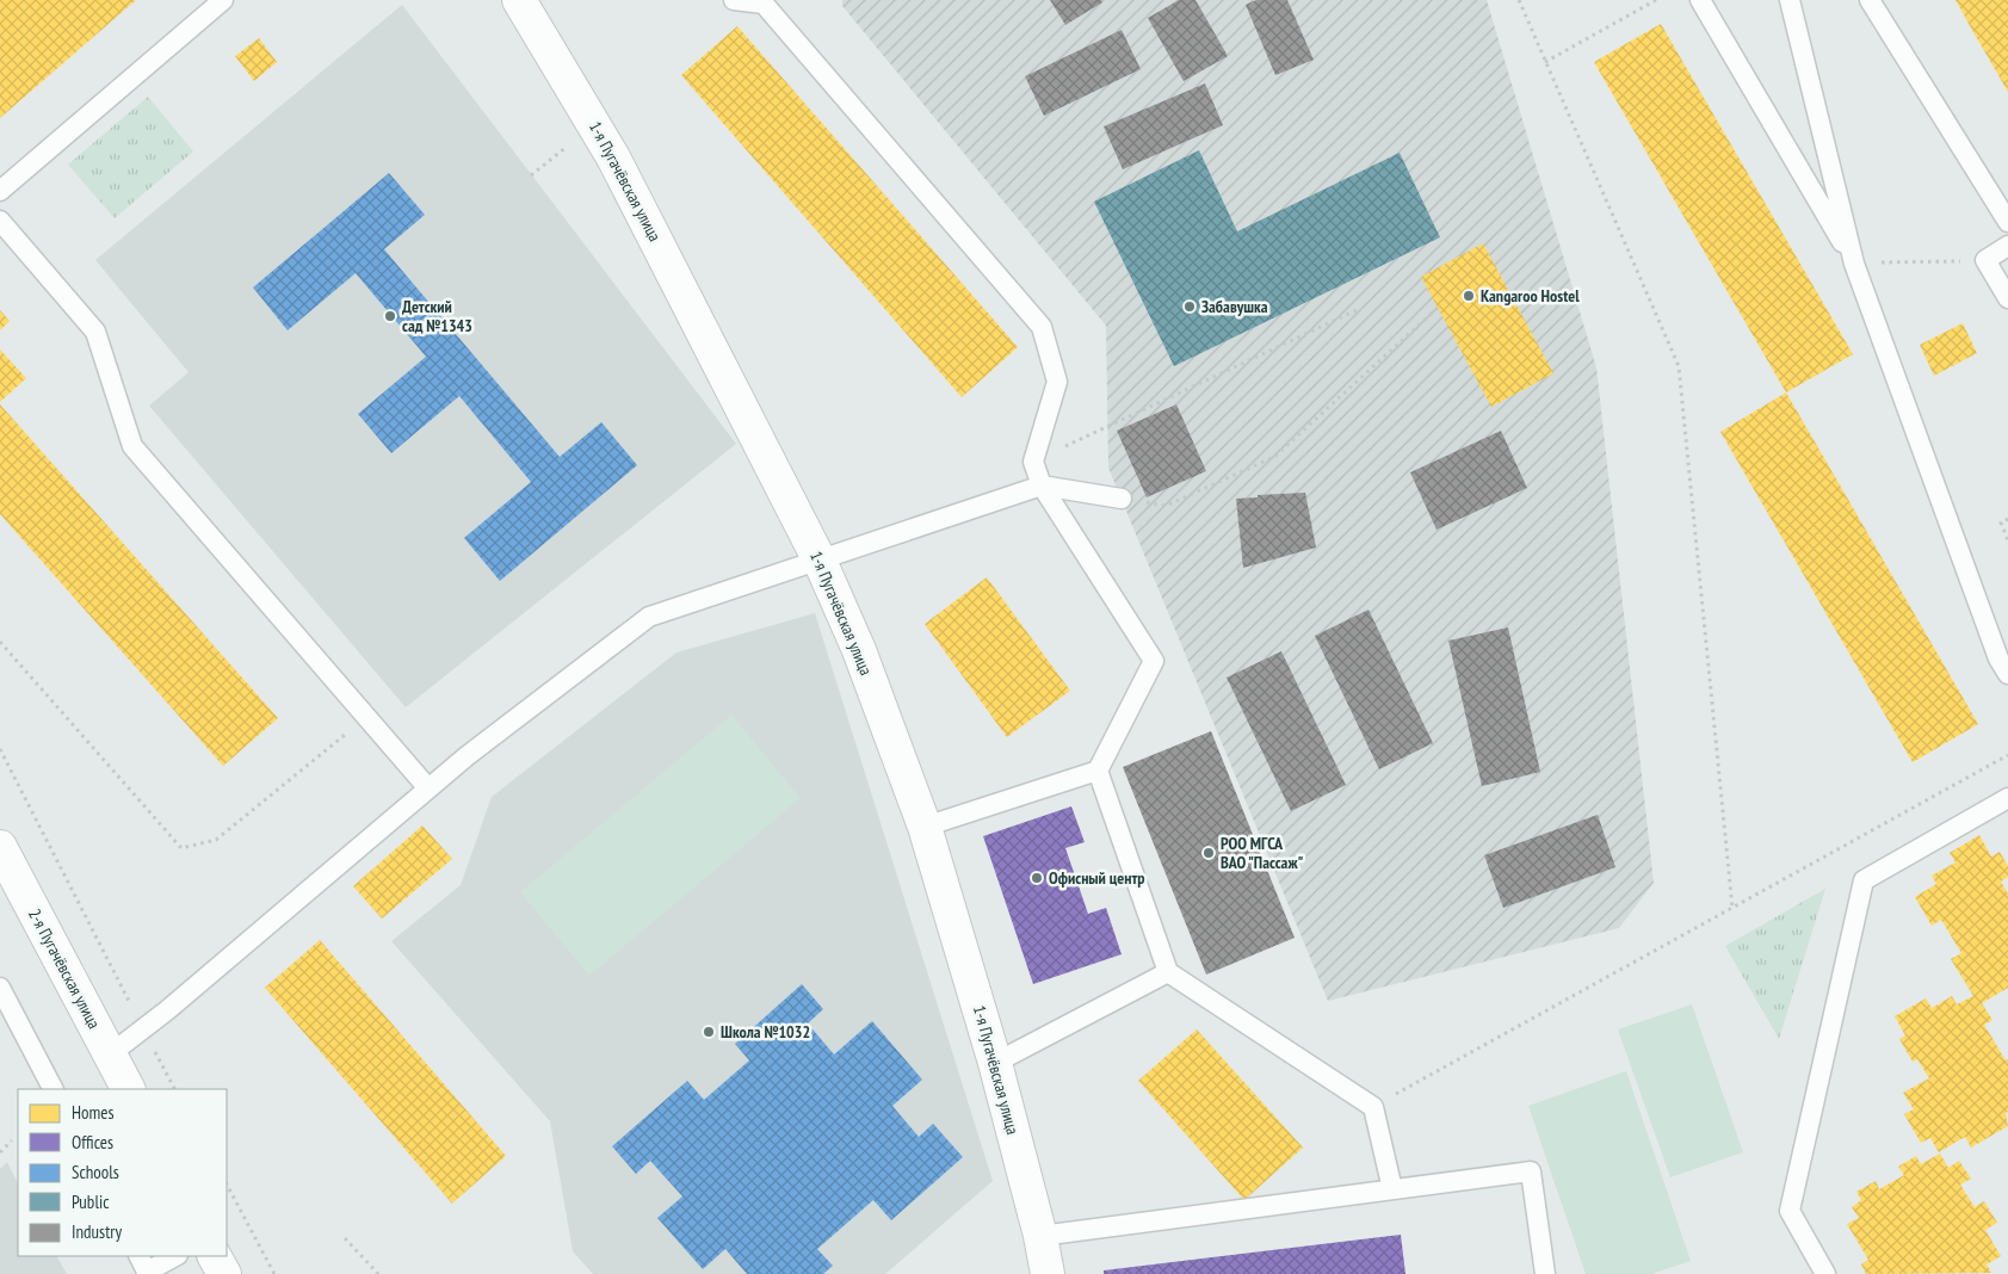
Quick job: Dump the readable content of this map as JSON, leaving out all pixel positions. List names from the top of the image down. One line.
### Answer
{"streets":{"street":["1-я Пугачёвская улица","2-я Пугачёвская улица"]},"places":["Kangaroo Hostel","Забавушка","Детский сад №1343","РОО МГСА ВАО \"Пассаж\"","Офисный центр","Школа №1032"],"legend":["Homes","Offices","Schools","Public","Industry"]}
